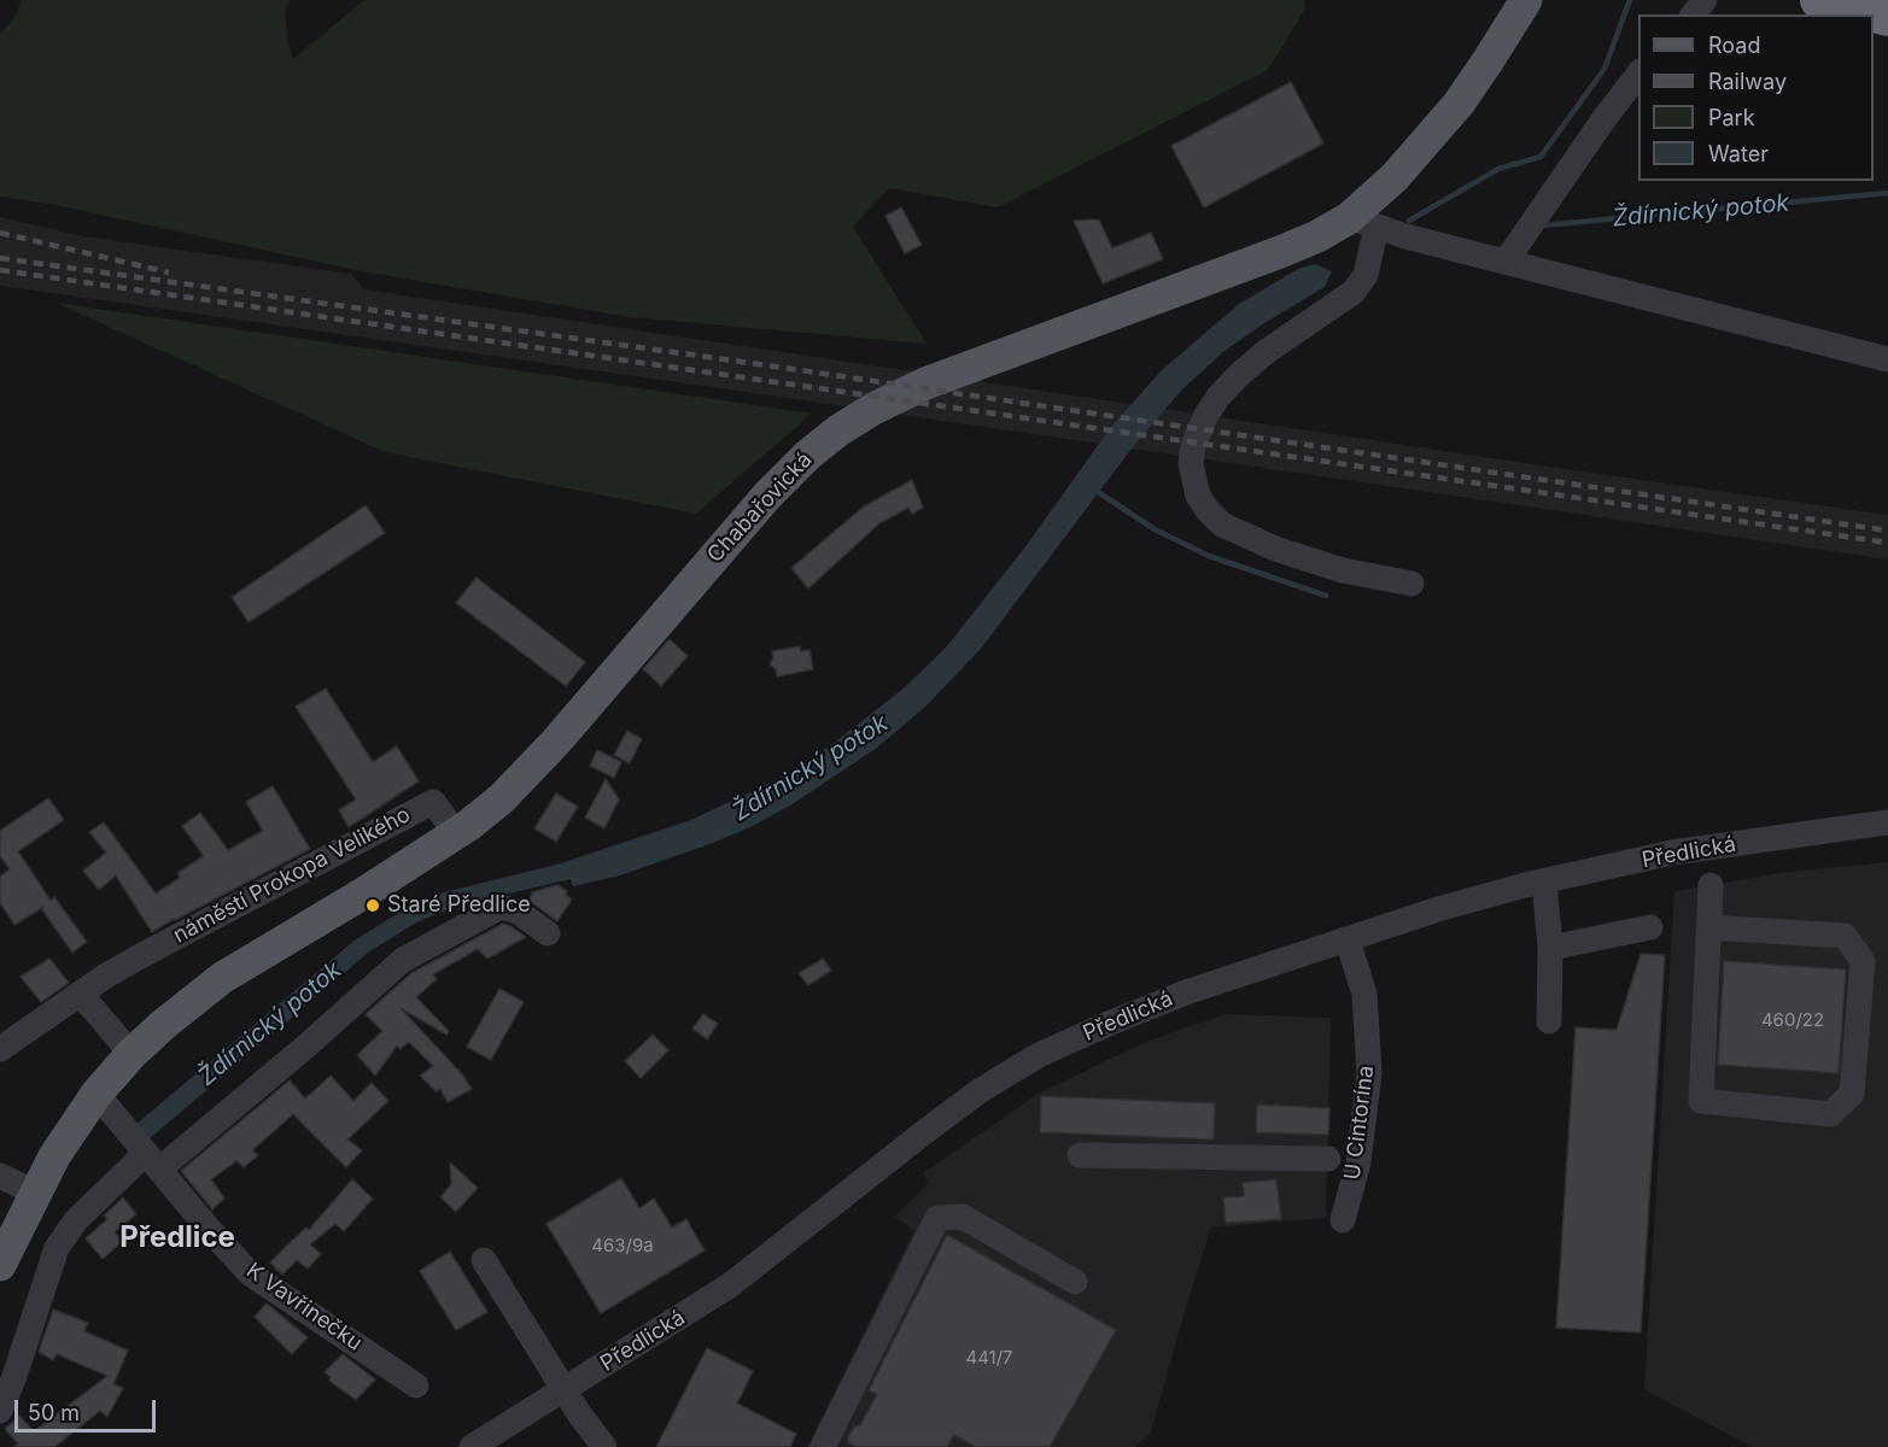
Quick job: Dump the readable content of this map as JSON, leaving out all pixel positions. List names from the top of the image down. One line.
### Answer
{"streets":{"main road":["Chabařovická","náměstí Prokopa Velikého"],"street":["Předlická","U Cintorína","K Vavřinečku"]},"crossings":[["Chabařovická","náměstí Prokopa Velikého"],["Předlická","U Cintorína"]],"districts":["Předlice"],"water":["Ždírnický potok"],"places":["Staré Předlice"],"house_numbers":["460/22","463/9a","441/7"],"legend":["Road","Railway","Park","Water"],"scale_bar":"50 m"}
